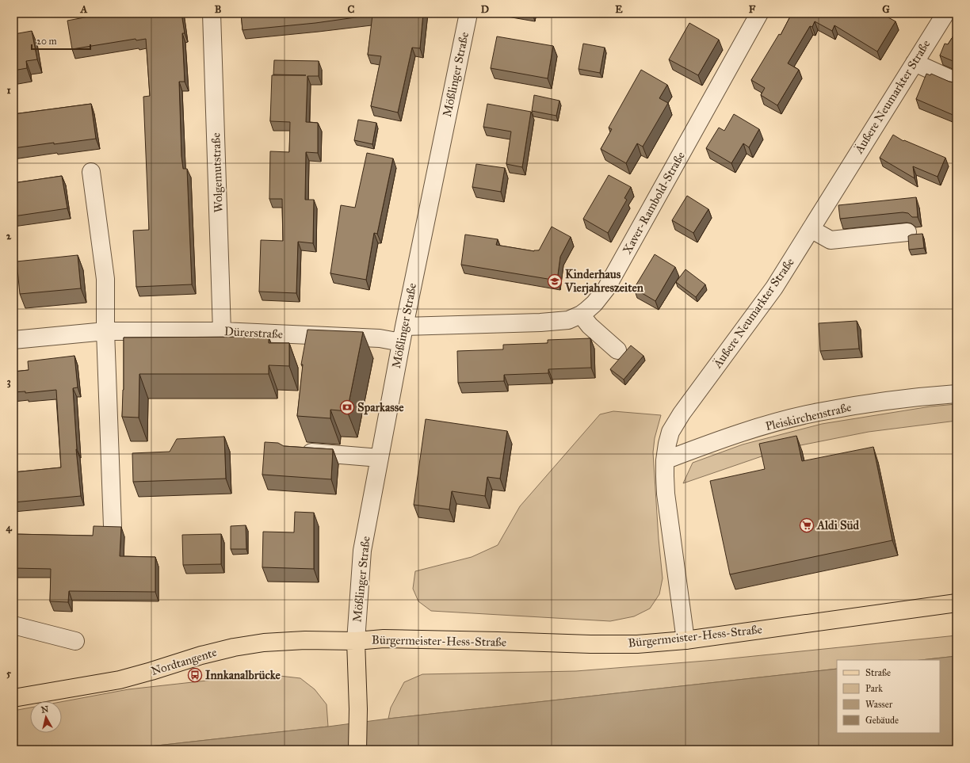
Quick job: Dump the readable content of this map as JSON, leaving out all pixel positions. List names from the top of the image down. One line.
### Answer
{"streets":{"main road":["Bürgermeister-Hess-Straße","Nordtangente"],"street":["Mößlinger Straße","Äußere Neumarkter Straße","Wolgemutstraße","Xaver-Rambold-Straße","Dürerstraße","Pleiskirchenstraße"]},"crossings":[["Mößlinger Straße","Xaver-Rambold-Straße"],["Mößlinger Straße","Dürerstraße"],["Mößlinger Straße","Bürgermeister-Hess-Straße"],["Mößlinger Straße","Nordtangente"],["Äußere Neumarkter Straße","Pleiskirchenstraße"],["Äußere Neumarkter Straße","Bürgermeister-Hess-Straße"],["Wolgemutstraße","Dürerstraße"],["Xaver-Rambold-Straße","Dürerstraße"],["Bürgermeister-Hess-Straße","Nordtangente"]],"places":{"school or university":["Kinderhaus Vierjahreszeiten"],"bank":["Sparkasse"],"supermarket":["Aldi Süd"],"bus stop":["Innkanalbrücke"]},"legend":["Straße","Park","Wasser","Gebäude"],"scale_bar":"20 m","north":"top","grid":{"columns":["A","B","C","D","E","F","G"],"rows":["1","2","3","4","5"]}}
